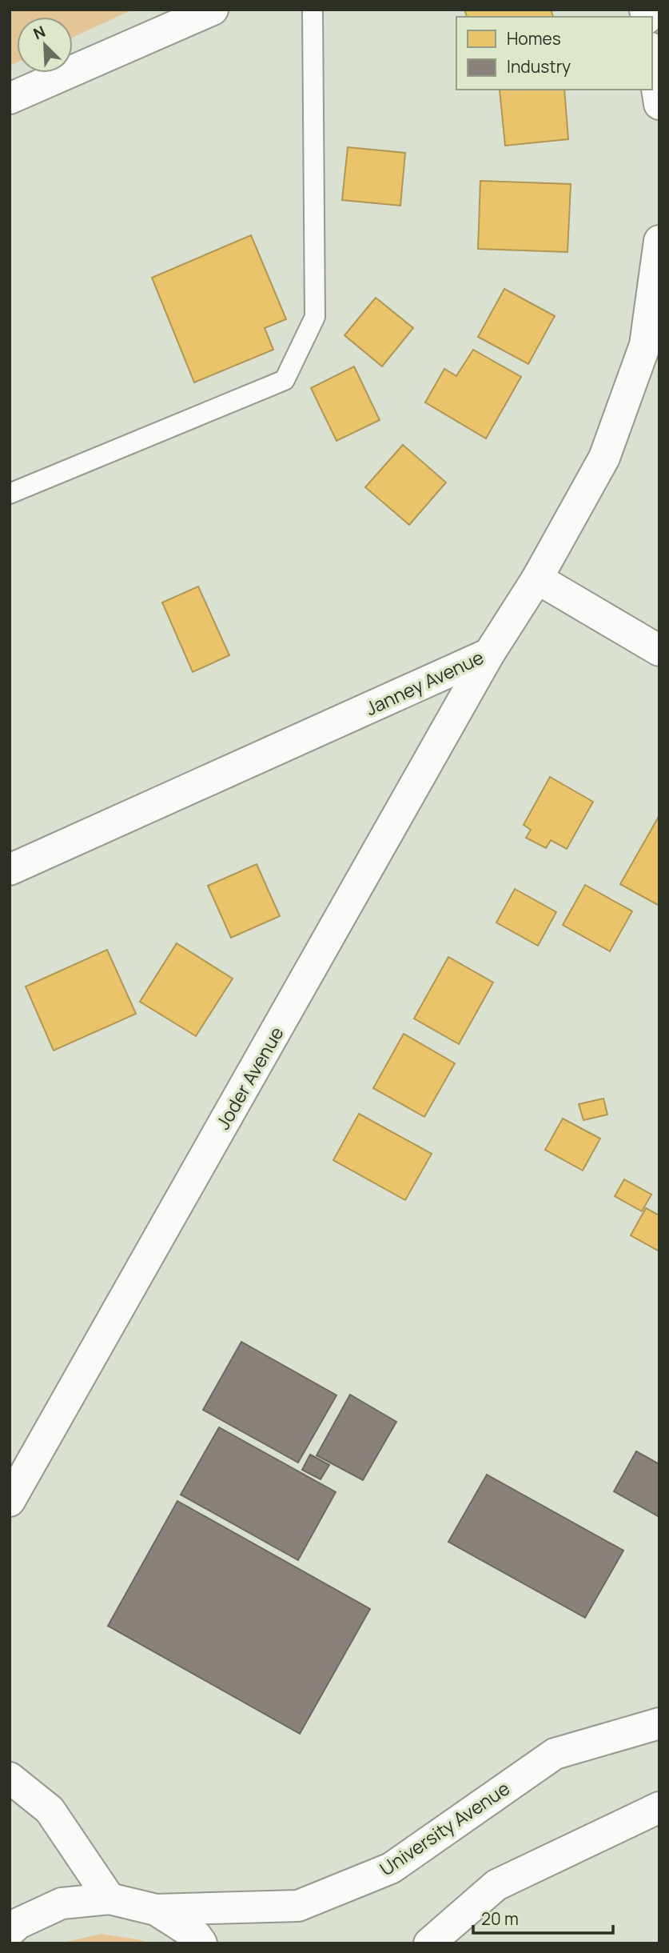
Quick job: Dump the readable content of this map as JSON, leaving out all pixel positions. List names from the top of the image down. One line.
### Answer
{"streets":{"street":["Janney Avenue","Joder Avenue","University Avenue"]},"crossings":[["Janney Avenue","Joder Avenue"]],"legend":["Homes","Industry"],"scale_bar":"20 m","north":"top left"}
